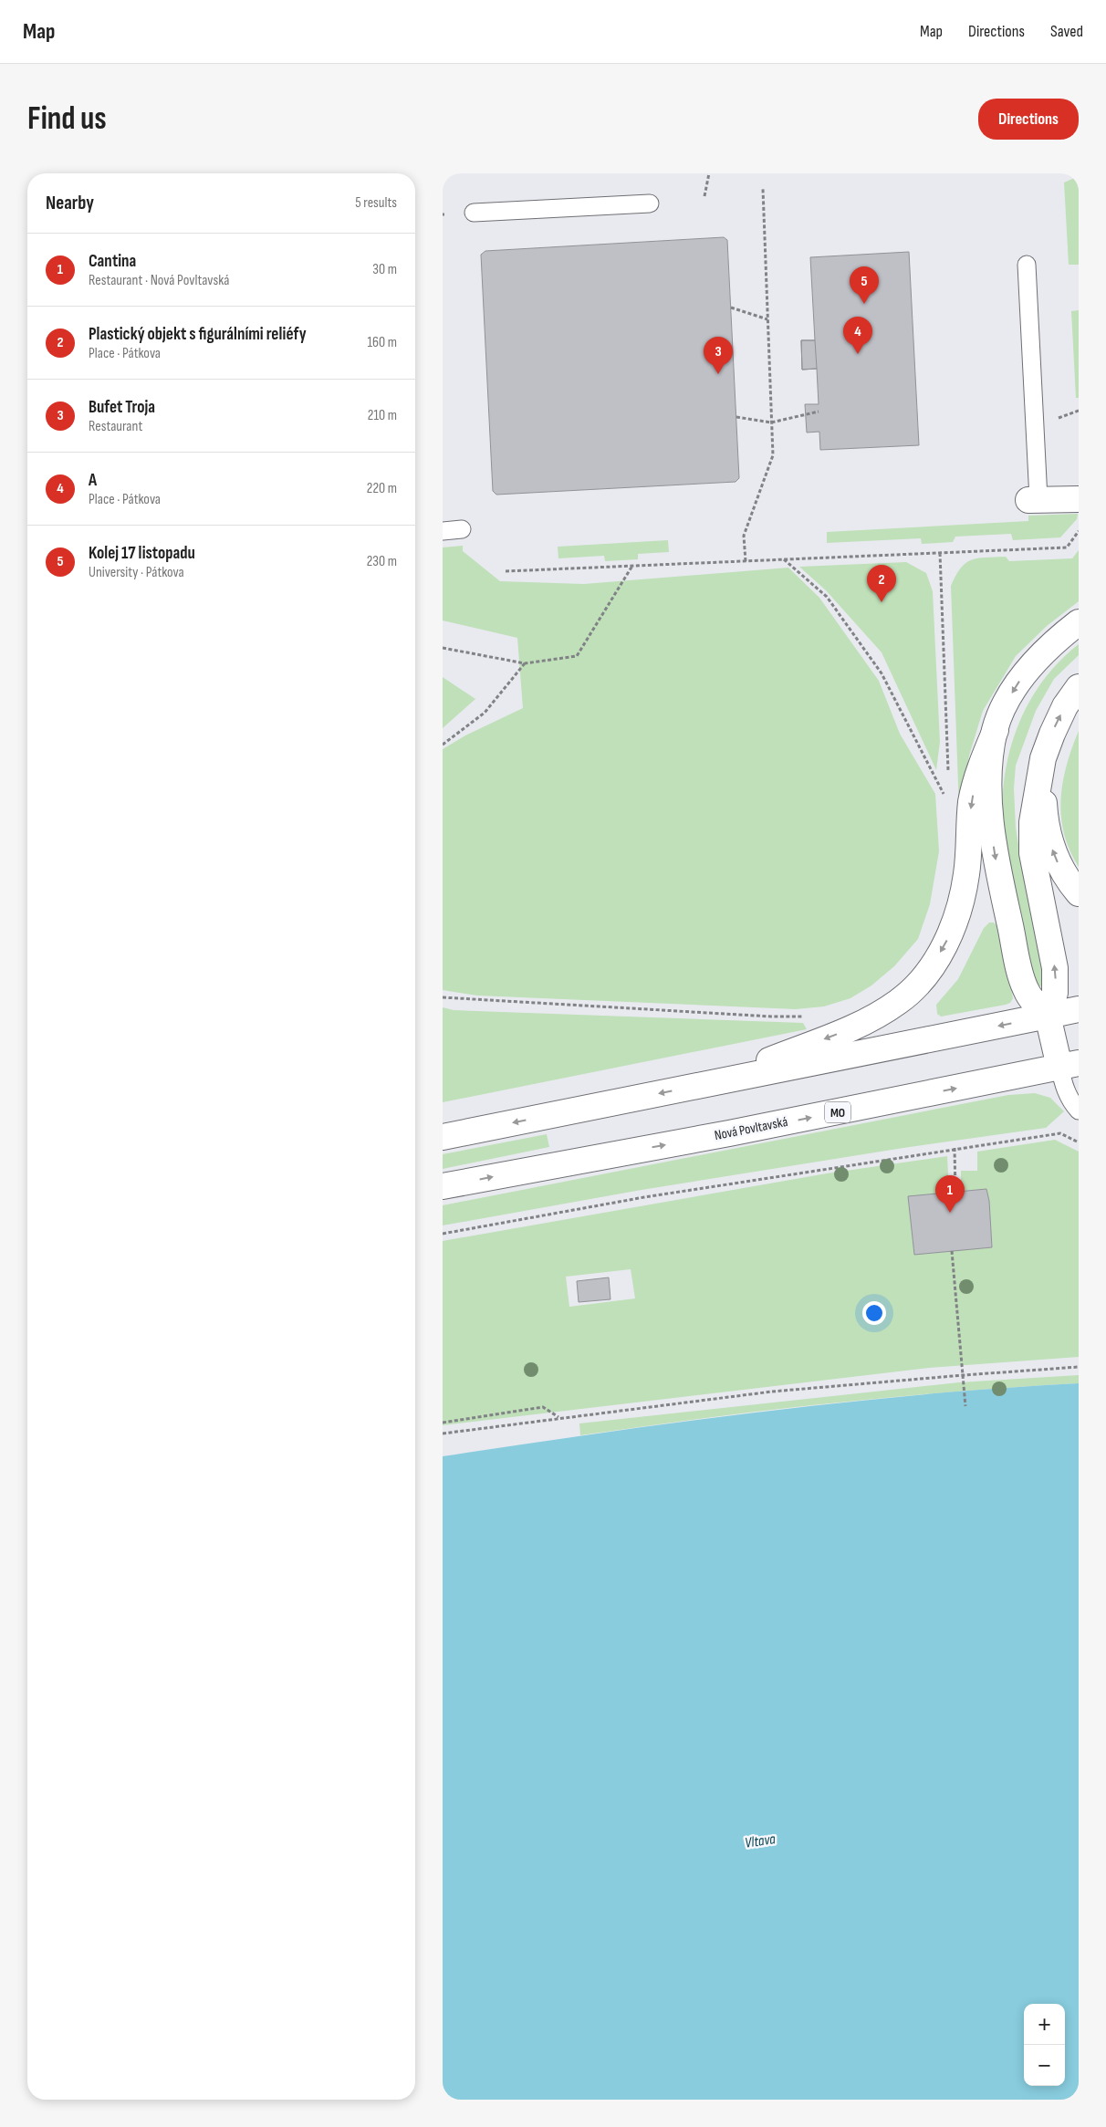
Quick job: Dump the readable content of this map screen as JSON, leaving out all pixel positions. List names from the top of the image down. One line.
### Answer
{"streets":{"main road":["MO","Nová Povltavská"]},"water":["Vltava"],"page":{"header":"Map","nav":["Map","Directions","Saved"],"buttons":"Directions","title":"Find us","heading":["Nearby","5 results"],"list":[{"mark":"1","name":"Cantina","note":"Restaurant · Nová Povltavská","value":"30 m"},{"mark":"2","name":"Plastický objekt s figurálními reliéfy","note":"Place · Pátkova","value":"160 m"},{"mark":"3","name":"Bufet Troja","note":"Restaurant","value":"210 m"},{"mark":"4","name":"A","note":"Place · Pátkova","value":"220 m"},{"mark":"5","name":"Kolej 17 listopadu","note":"University · Pátkova","value":"230 m"}],"pins":["5","4","3","2","1"],"map_buttons":["+","−"]}}
